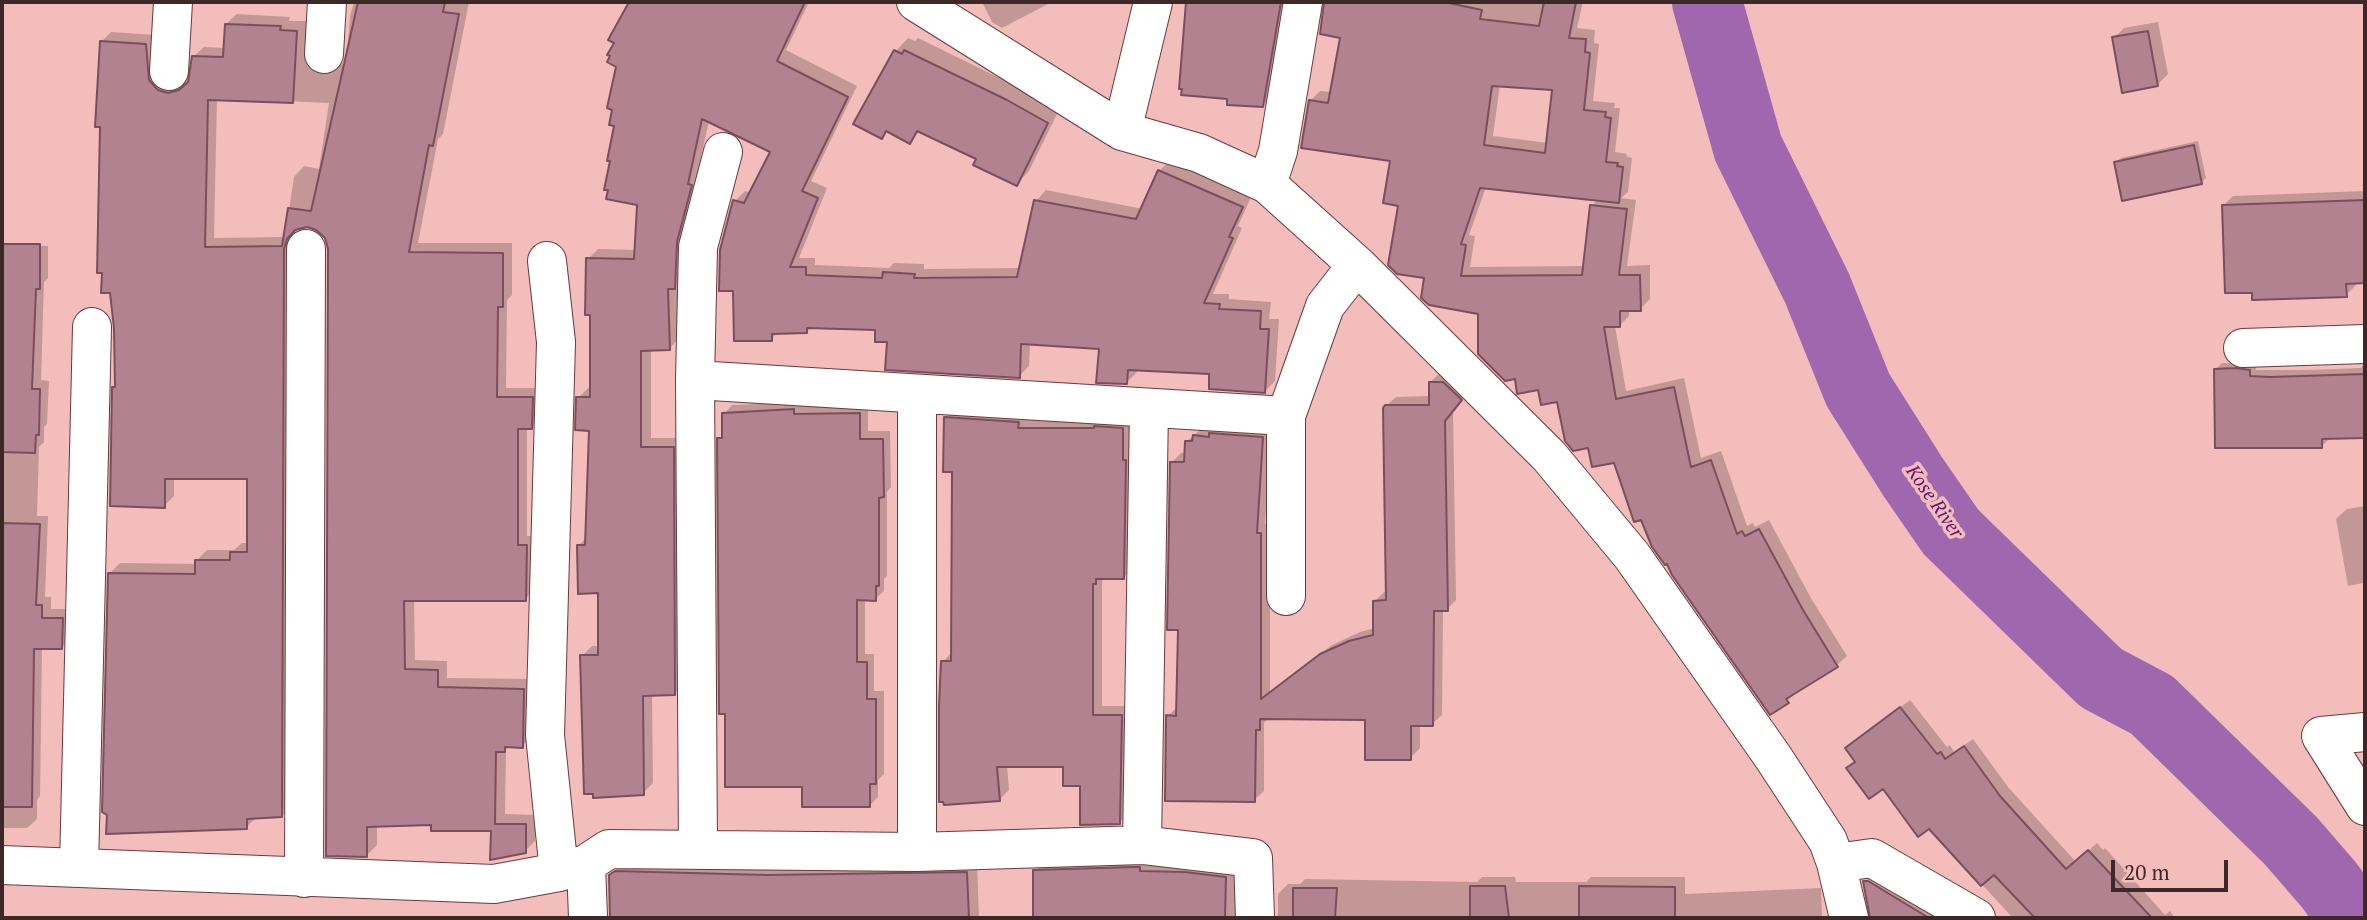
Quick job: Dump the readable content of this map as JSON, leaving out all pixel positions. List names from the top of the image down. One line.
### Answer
{"water":["Kose River"],"scale_bar":"20 m"}
